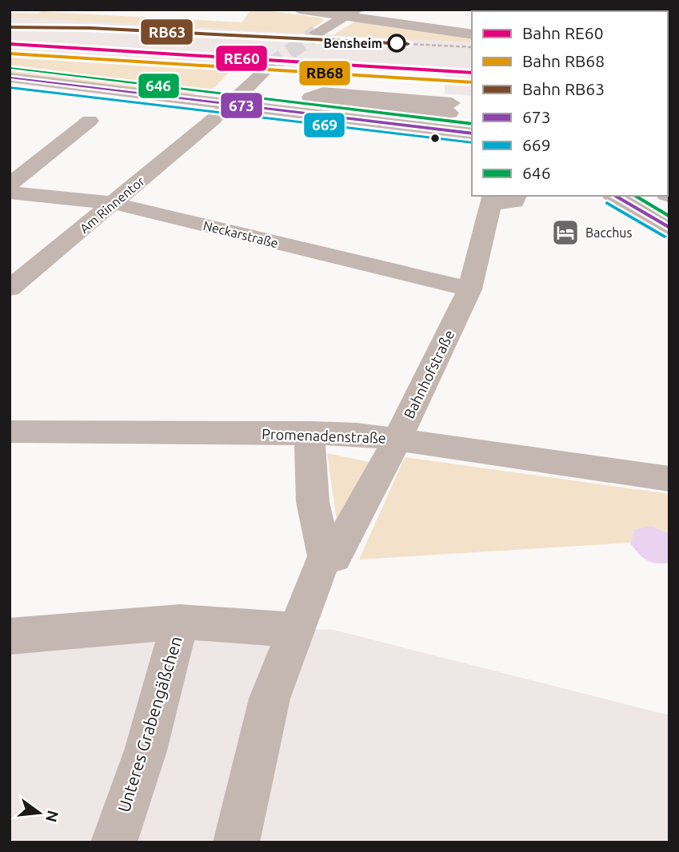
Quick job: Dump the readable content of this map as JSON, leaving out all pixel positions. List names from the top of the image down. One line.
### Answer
{"streets":{"street":["Am Rinnentor","Neckarstraße","Bahnhofstraße","Promenadenstraße","Unteres Grabengäßchen"]},"crossings":[["Am Rinnentor","Neckarstraße"],["Neckarstraße","Bahnhofstraße"],["Bahnhofstraße","Promenadenstraße"]],"places":{"other":["Bensheim"],"hotel":["Bacchus"]},"lines":["rail line RB63","rail line RE60","rail line RB68","transit line 646","transit line 673","transit line 669"],"legend":["Bahn RE60","Bahn RB68","Bahn RB63","673","669","646"],"north":"right"}
